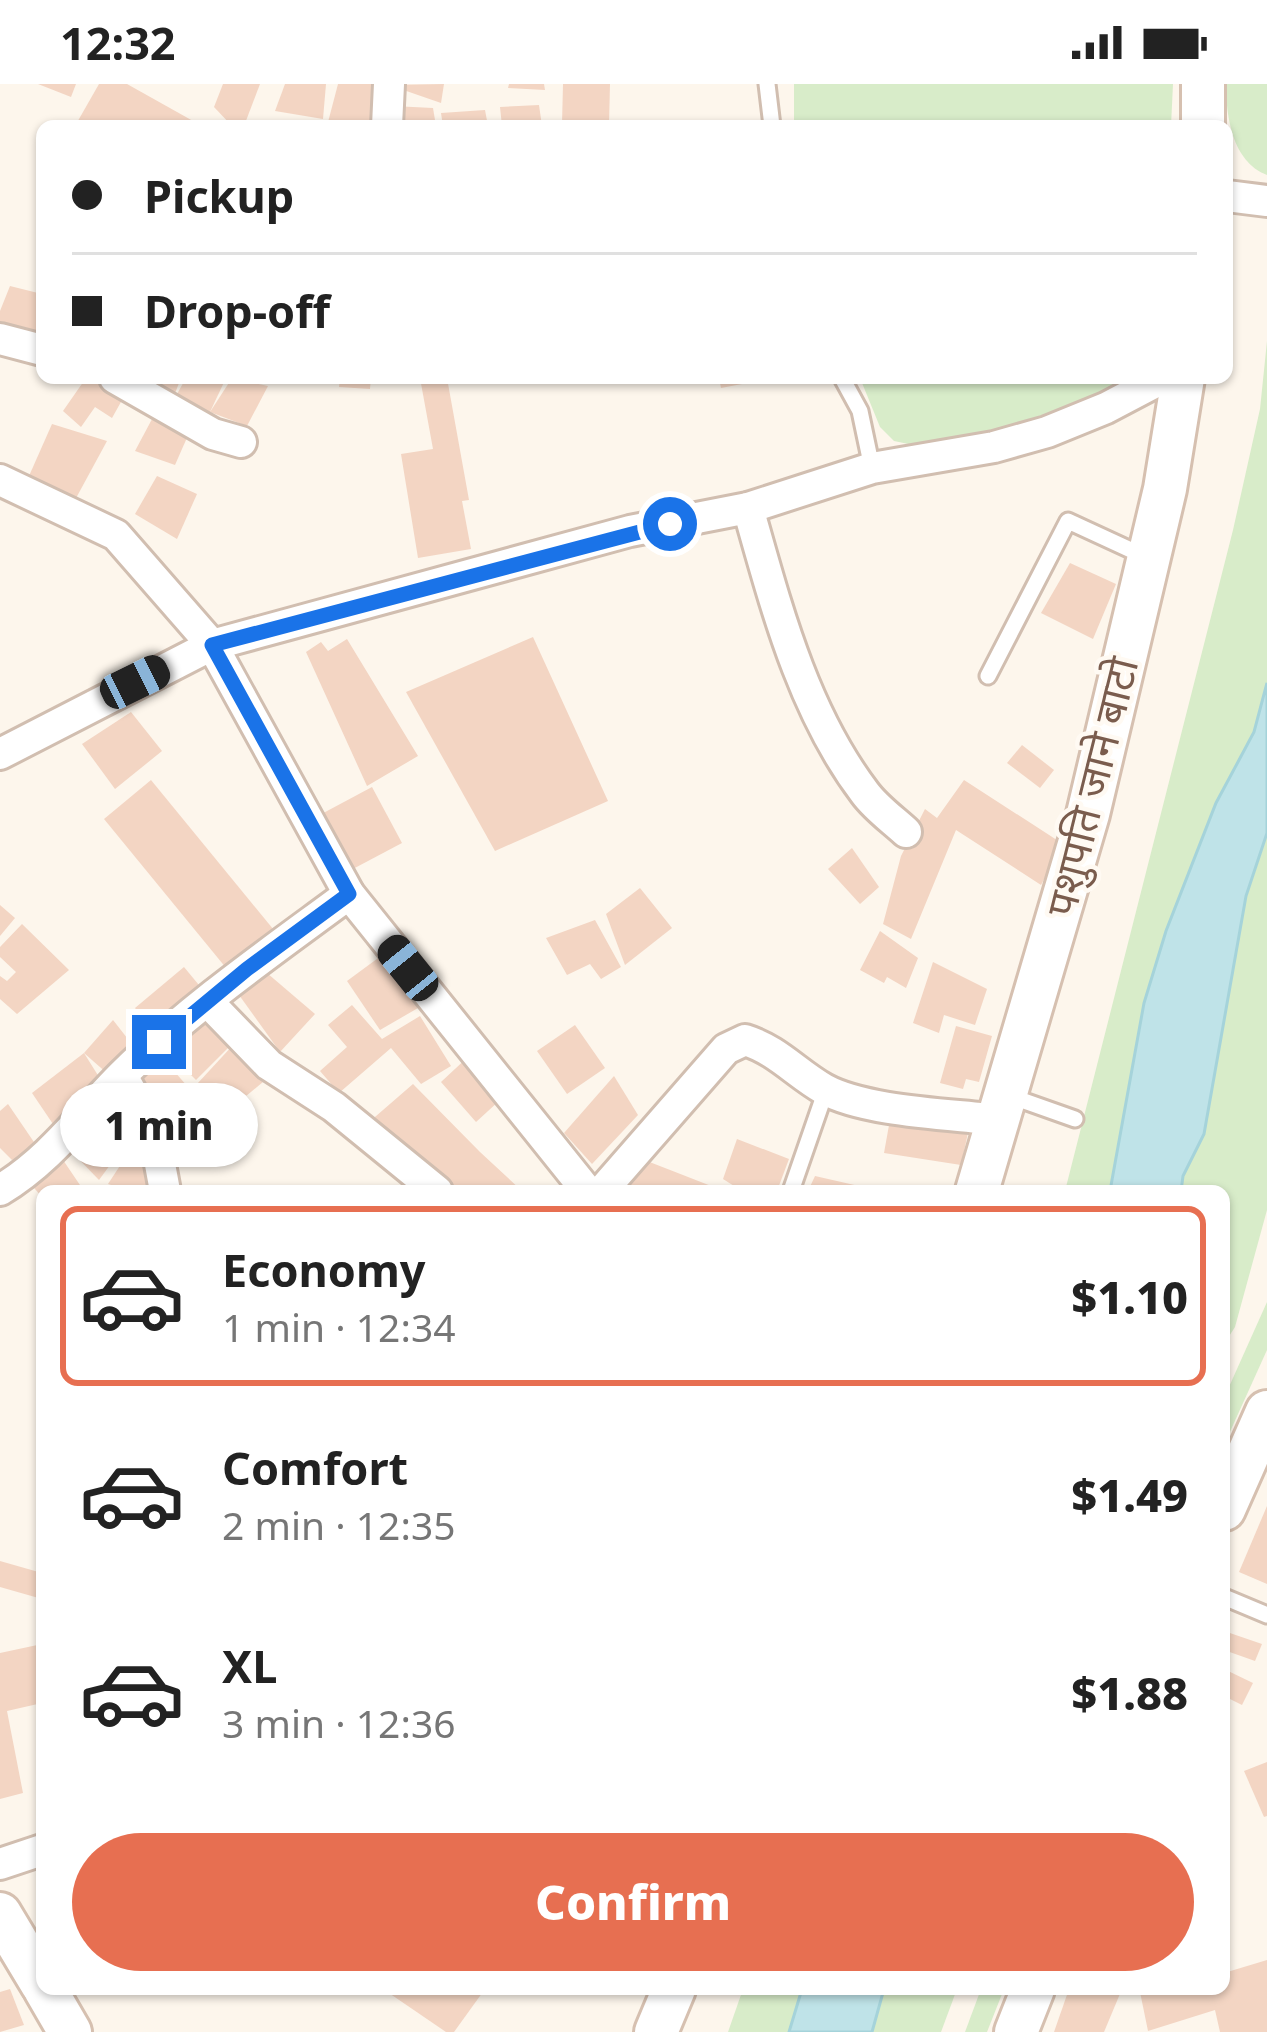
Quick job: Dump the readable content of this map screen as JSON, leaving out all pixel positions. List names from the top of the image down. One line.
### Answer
{"streets":{"main road":["पशुपति जाने बाटो"]},"page":{"status":"12:32","banner":["Pickup","Drop-off"],"bubble":"1 min","list":[{"name":"Economy","note":"1 min · 12:34","value":"$1.10"},{"name":"Comfort","note":"2 min · 12:35","value":"$1.49"},{"name":"XL","note":"3 min · 12:36","value":"$1.88"}],"buttons":"Confirm"}}
